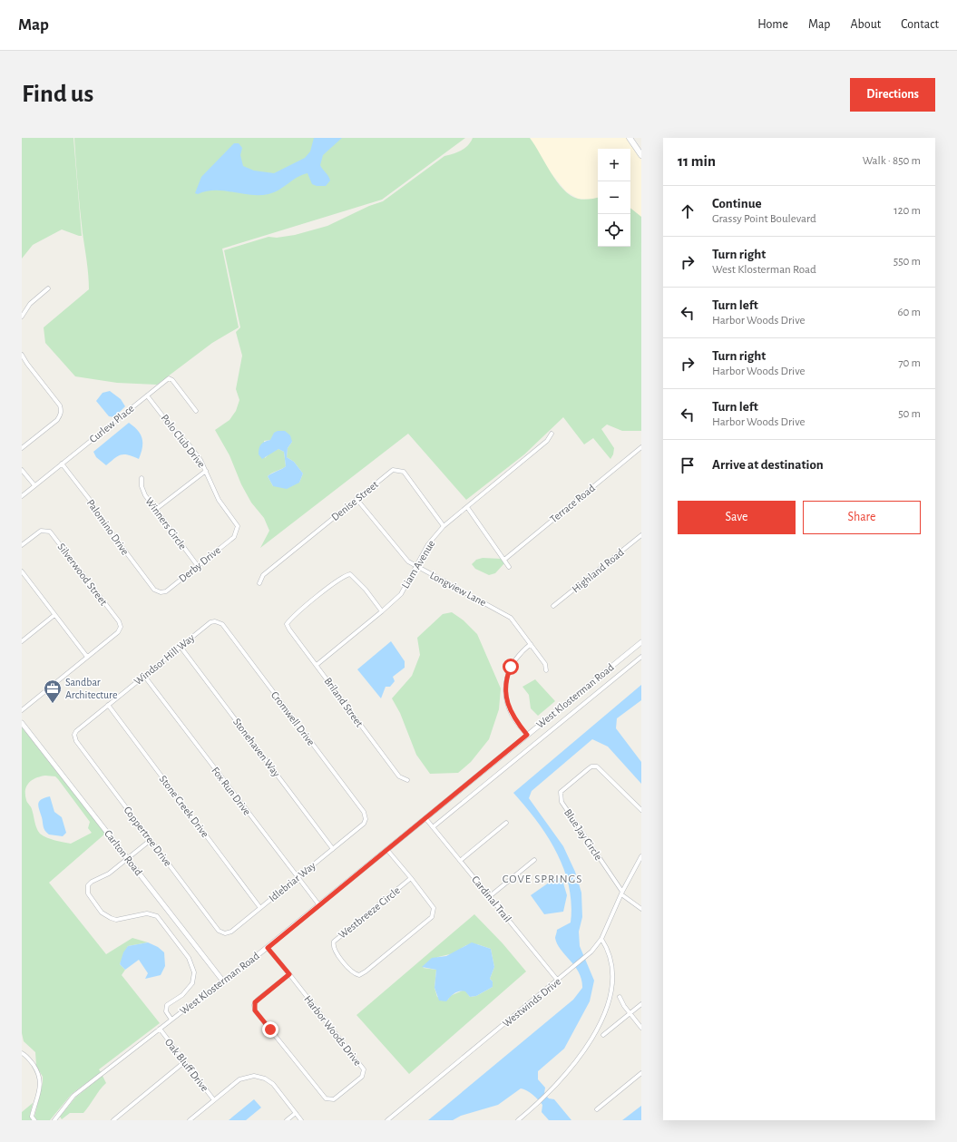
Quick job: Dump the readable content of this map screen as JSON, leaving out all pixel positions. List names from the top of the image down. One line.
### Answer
{"streets":{"street":["Curlew Place","Polo Club Drive","Denise Street","Terrace Road","Winners Circle","Palomino Drive","Derby Drive","Liam Avenue","Highland Road","Silverwood Street","Longview Lane","Windsor Hill Way","West Klosterman Road","Briland Street","Cromwell Drive","Stonehaven Way","Fox Run Drive","Stone Creek Drive","Blue Jay Circle","Coppertree Drive","Carlton Road","Idlebriar Way","Cardinal Trail","Westbreeze Circle","Westwinds Drive","Harbor Woods Drive","Oak Bluff Drive"]},"crossings":[["Curlew Place","Polo Club Drive"],["Curlew Place","Palomino Drive"],["Polo Club Drive","Derby Drive"],["Denise Street","Liam Avenue"],["Denise Street","Longview Lane"],["Winners Circle","Derby Drive"],["Palomino Drive","Derby Drive"],["Liam Avenue","Longview Lane"],["Liam Avenue","Briland Street"],["Windsor Hill Way","Cromwell Drive"],["Windsor Hill Way","Stonehaven Way"],["Windsor Hill Way","Fox Run Drive"],["Windsor Hill Way","Stone Creek Drive"],["Windsor Hill Way","Coppertree Drive"],["West Klosterman Road","Fox Run Drive"],["West Klosterman Road","Carlton Road"],["West Klosterman Road","Cardinal Trail"],["West Klosterman Road","Harbor Woods Drive"],["West Klosterman Road","Oak Bluff Drive"],["Cromwell Drive","Idlebriar Way"],["Stonehaven Way","Idlebriar Way"],["Fox Run Drive","Idlebriar Way"],["Stone Creek Drive","Idlebriar Way"],["Blue Jay Circle","Westwinds Drive"],["Coppertree Drive","Idlebriar Way"],["Cardinal Trail","Westwinds Drive"]],"districts":["COVE SPRINGS"],"places":{"office":["Sandbar Architecture"]},"page":{"header":"Map","nav":["Home","Map","About","Contact"],"buttons":["Directions",["Save","Share"]],"title":"Find us","heading":["11 min","Walk · 850 m"],"map_buttons":["+","−"],"list":[["Continue","Grassy Point Boulevard","120 m"],["Turn right","West Klosterman Road","550 m"],["Turn left","Harbor Woods Drive","60 m"],["Turn right","Harbor Woods Drive","70 m"],["Turn left","Harbor Woods Drive","50 m"],"Arrive at destination"]}}
